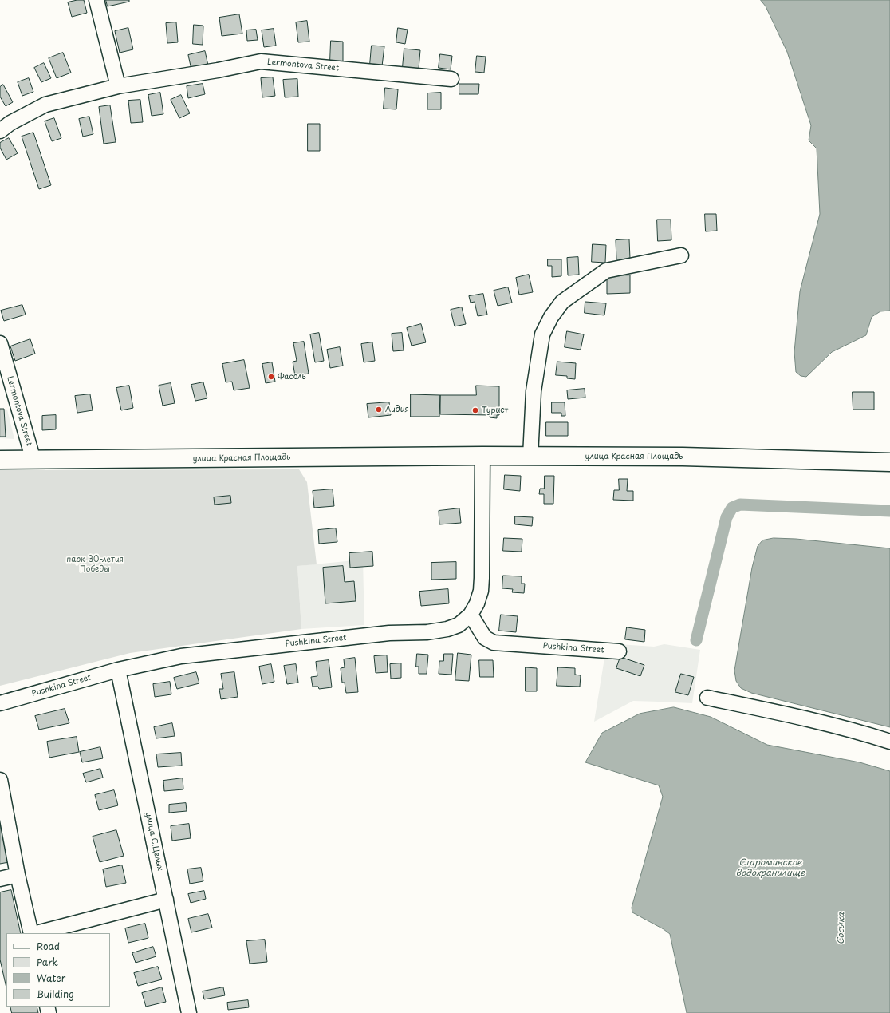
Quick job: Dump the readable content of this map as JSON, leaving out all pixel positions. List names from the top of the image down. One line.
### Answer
{"streets":{"main road":["улица Красная Площадь"],"street":["Lermontova Street","Pushkina Street","улица С.Целых"]},"crossings":[["Lermontova Street","улица Красная Площадь"],["Pushkina Street","улица С.Целых"]],"water":["Староминское водохранилище","Сосыка"],"parks":["парк 30-летия Победы"],"places":["Фасоль","Лидия","Турист"],"legend":["Road","Park","Water","Building"]}
